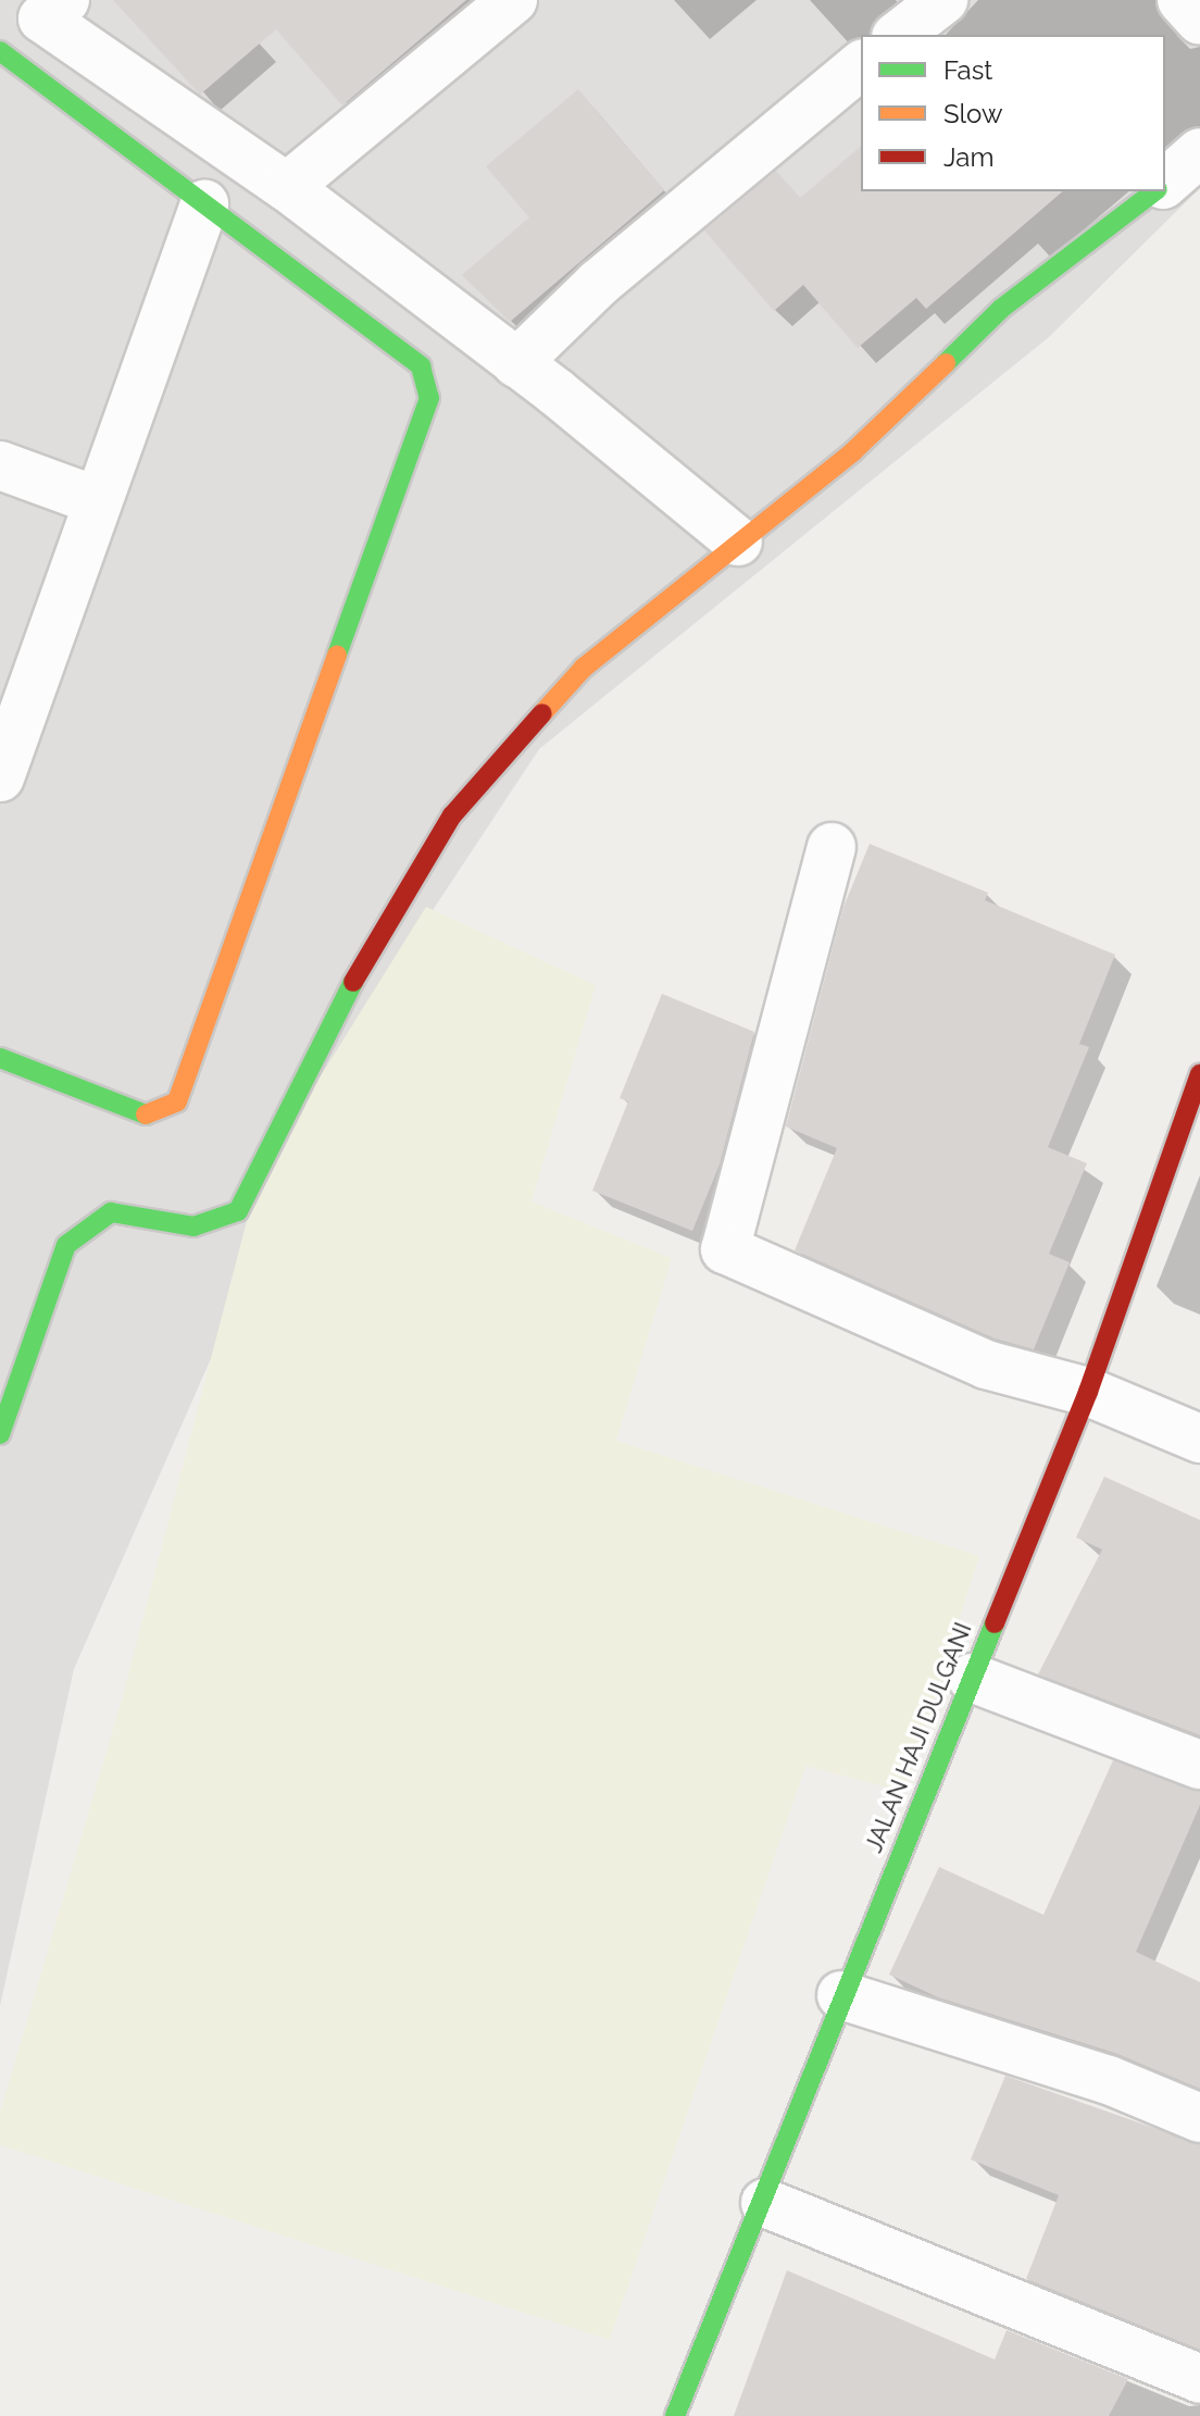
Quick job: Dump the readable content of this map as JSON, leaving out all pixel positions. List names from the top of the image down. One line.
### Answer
{"streets":{"street":["JALAN HAJI DULGANI"]},"legend":["Fast","Slow","Jam"]}
